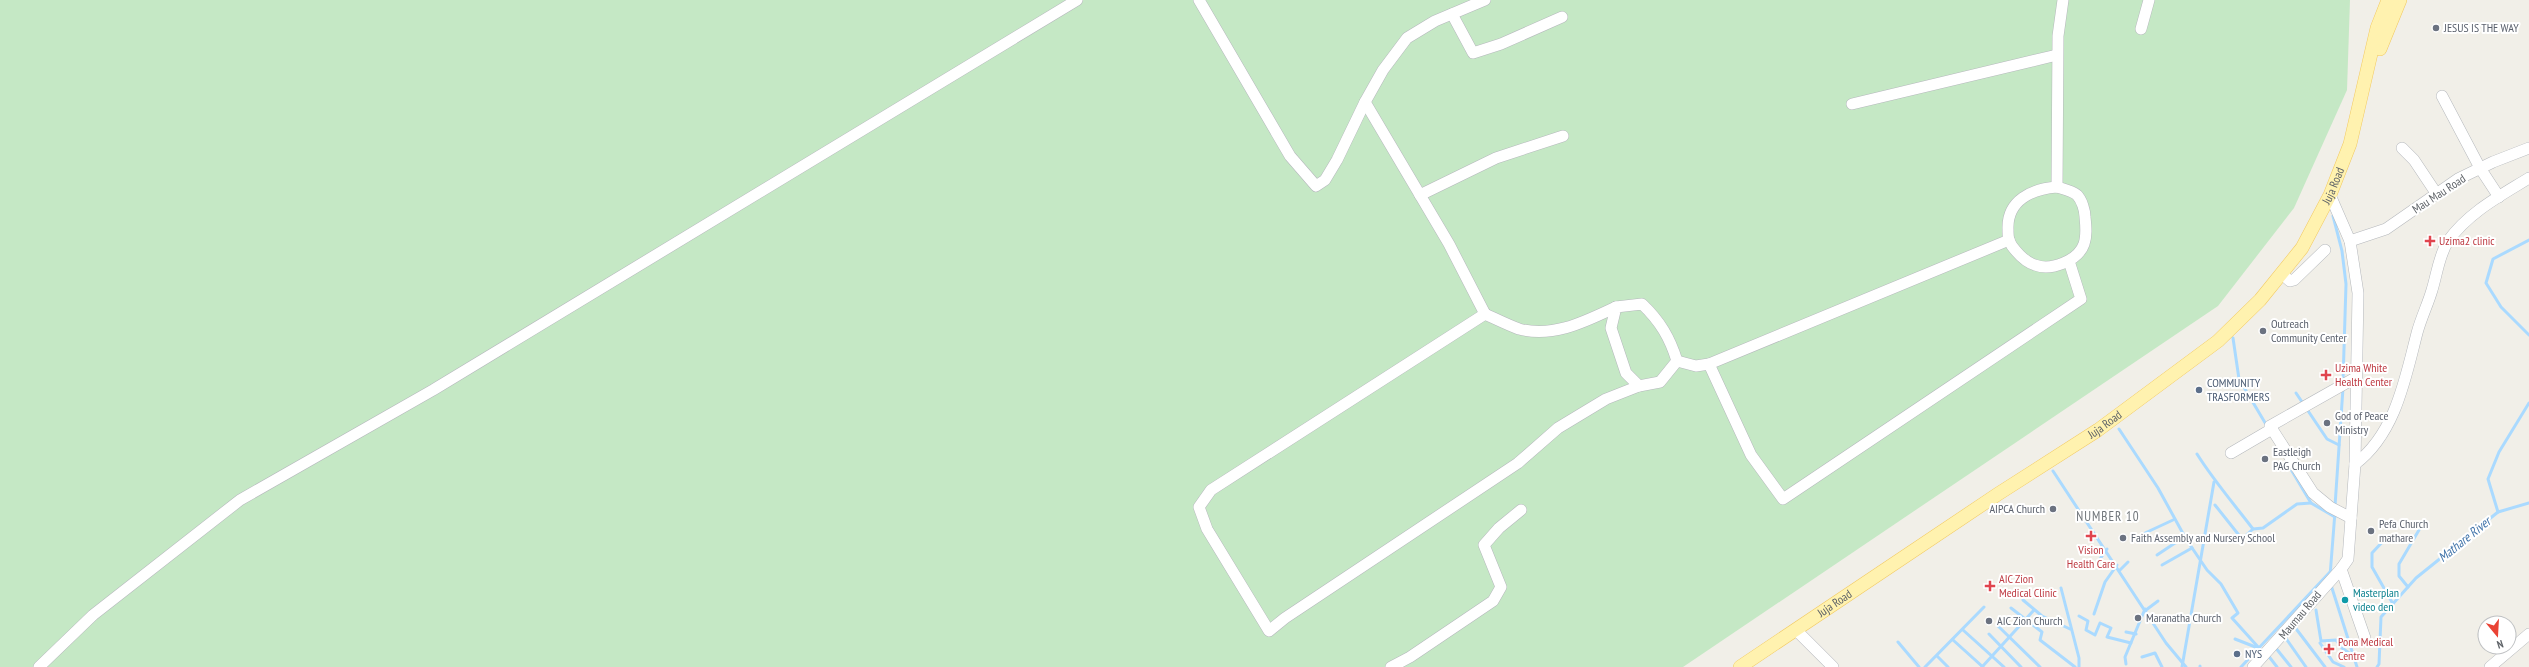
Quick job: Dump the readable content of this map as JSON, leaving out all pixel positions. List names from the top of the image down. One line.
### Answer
{"streets":{"main road":["Juja Road"],"street":["Mau Mau Road","Maumau Road"]},"districts":["NUMBER 10"],"water":["Mathare River"],"places":{"other":["JESUS IS THE WAY","Outreach Community Center","COMMUNITY TRASFORMERS","God of Peace Ministry","Eastleigh PAG Church","AIPCA Church","Pefa Church mathare","Faith Assembly and Nursery School","Masterplan video den","Maranatha Church","AIC Zion Church","NYS"],"health":["Uzima2 clinic","Uzima White Health Center","Vision Health Care","AIC Zion Medical Clinic","Pona Medical Centre"]},"north":"bottom"}
